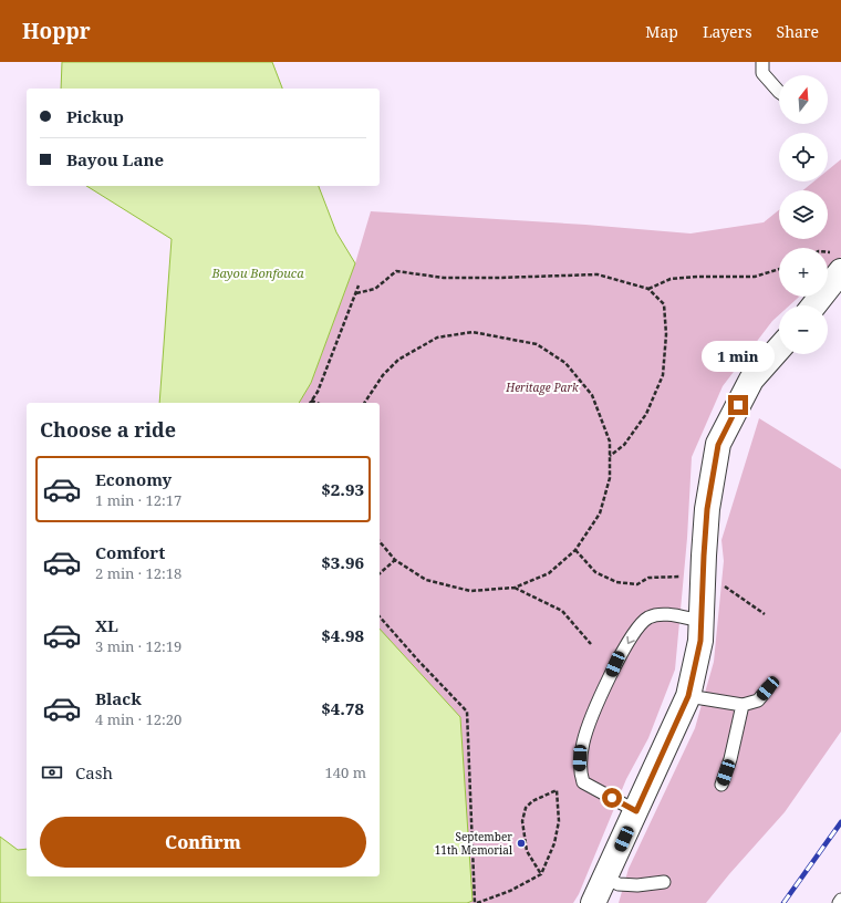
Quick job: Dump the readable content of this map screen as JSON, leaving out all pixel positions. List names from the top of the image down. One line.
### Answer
{"water":["Bayou Bonfouca"],"parks":["Heritage Park"],"places":["September 11th Memorial"],"north":"top","page":{"header":"Hoppr","nav":["Map","Layers","Share"],"map_buttons":["+","−"],"banner":["Pickup","Bayou Lane"],"bubble":"1 min","heading":"Choose a ride","list":[{"name":"Economy","note":"1 min · 12:17","value":"$2.93"},{"name":"Comfort","note":"2 min · 12:18","value":"$3.96"},{"name":"XL","note":"3 min · 12:19","value":"$4.98"},{"name":"Black","note":"4 min · 12:20","value":"$4.78"}],"pay":["Cash","140 m"],"buttons":"Confirm"}}
